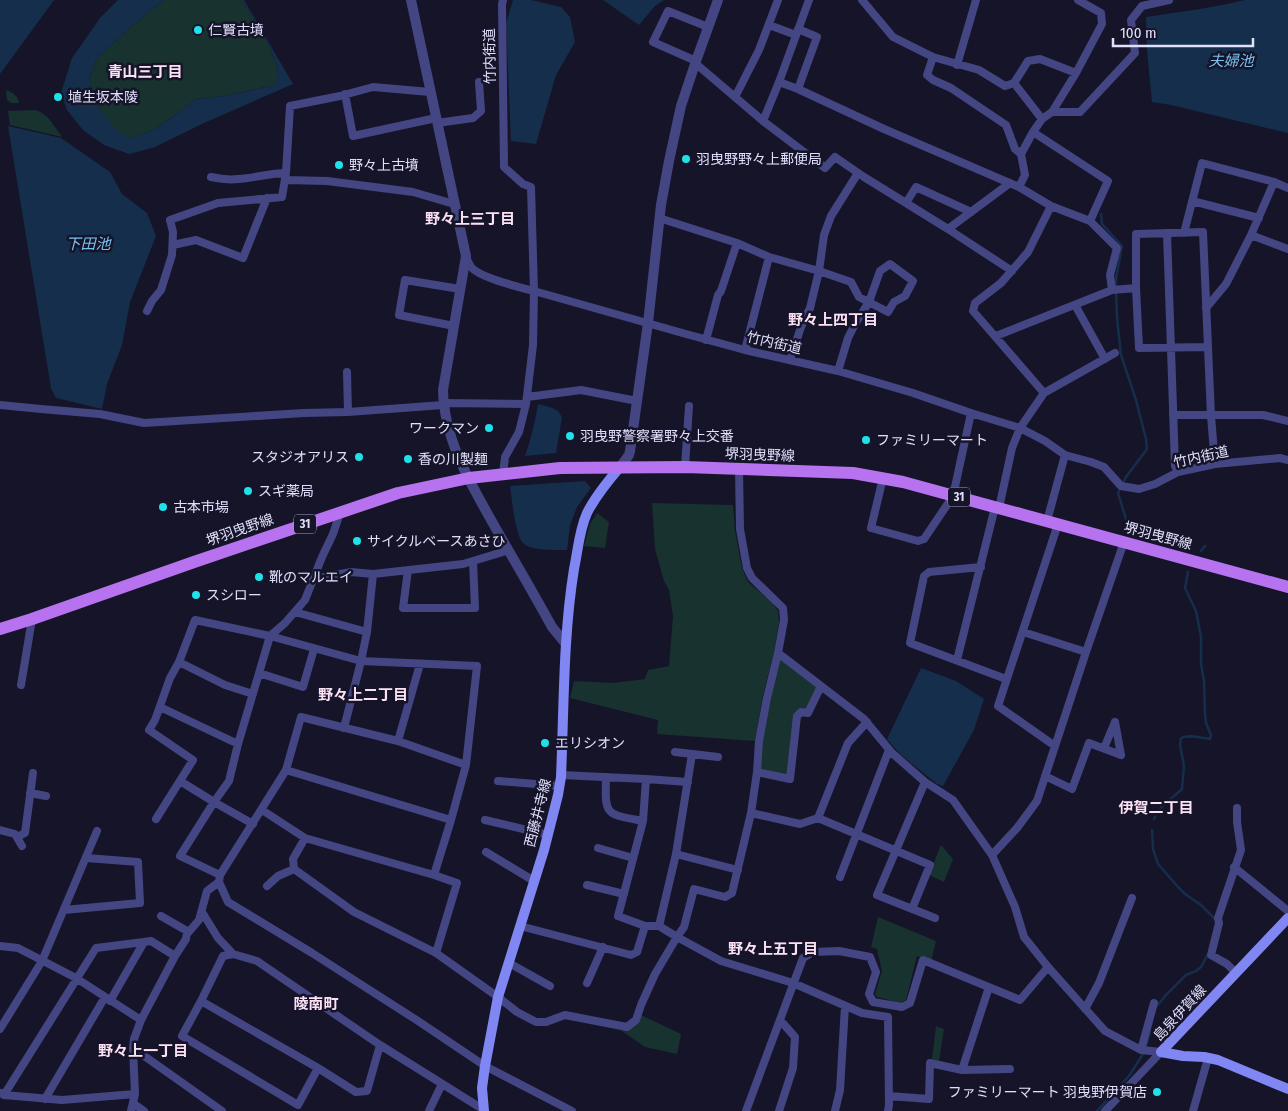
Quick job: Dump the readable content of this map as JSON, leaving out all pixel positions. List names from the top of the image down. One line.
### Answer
{"streets":{"main road":["堺羽曳野線","31","西藤井寺線","島泉伊賀線"],"street":["竹内街道"]},"crossings":[["堺羽曳野線","西藤井寺線"]],"districts":["青山三丁目","野々上三丁目","野々上四丁目","野々上二丁目","伊賀二丁目","野々上五丁目","陵南町","野々上一丁目"],"water":["夫婦池","下田池"],"places":["仁賢古墳","埴生坂本陵","羽曳野野々上郵便局","野々上古墳","ワークマン","羽曳野警察署野々上交番","ファミリーマート","スタジオアリス","香の川製麺","スギ薬局","古本市場","サイクルベースあさひ","靴のマルエイ","スシロー","エリシオン","ファミリーマート 羽曳野伊賀店"],"scale_bar":"100 m"}
